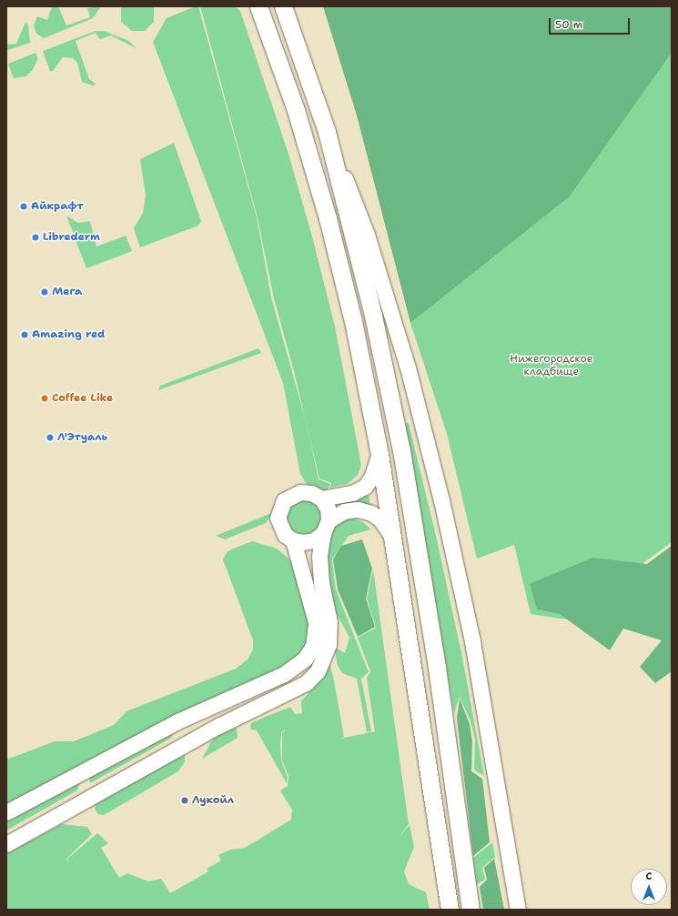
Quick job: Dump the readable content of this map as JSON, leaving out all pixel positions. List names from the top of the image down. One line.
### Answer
{"parks":["Нижегородское кладбище"],"places":["Айкрафт","Librederm","Мега","Amazing red","Coffee Like","Л'Этуаль","Лукойл"],"scale_bar":"50 m","north":"top"}
